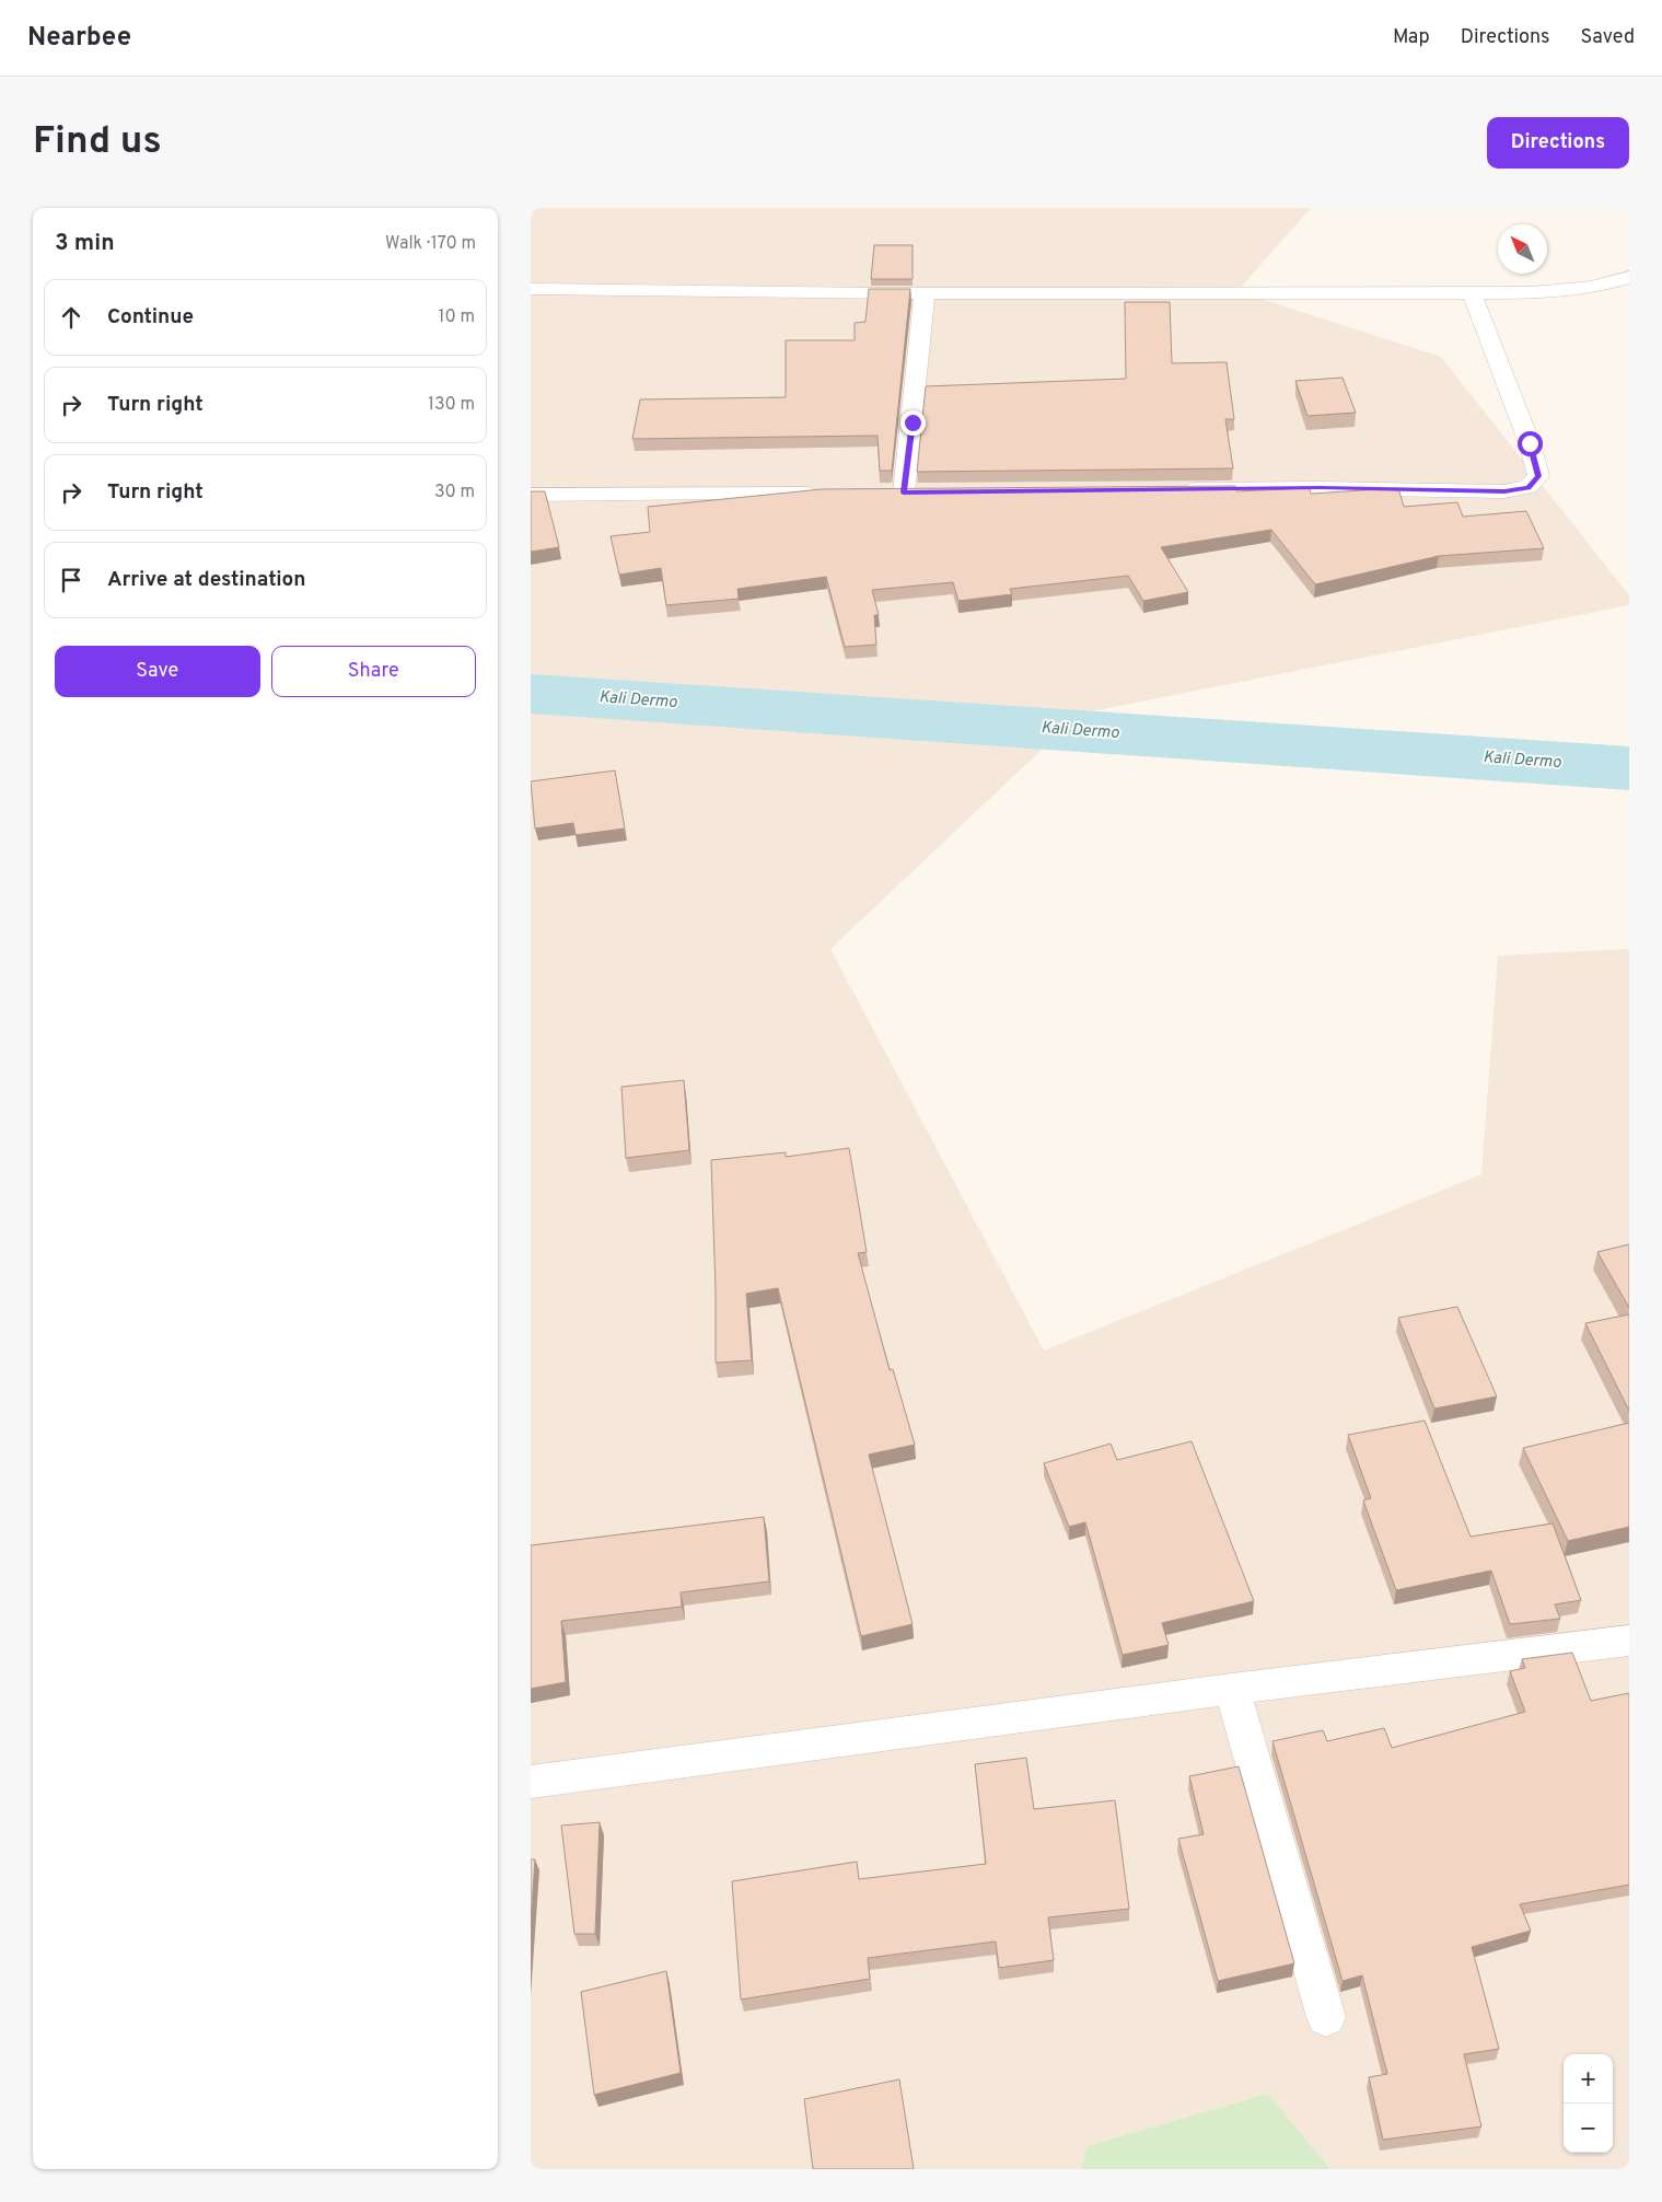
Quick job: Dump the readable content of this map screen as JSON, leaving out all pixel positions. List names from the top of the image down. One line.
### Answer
{"water":["Kali Dermo"],"north":"top left","page":{"header":"Nearbee","nav":["Map","Directions","Saved"],"buttons":["Directions",["Save","Share"]],"title":"Find us","heading":["3 min","Walk · 170 m"],"list":[["Continue","10 m"],["Turn right","130 m"],["Turn right","30 m"],"Arrive at destination"],"map_buttons":["+","−"]}}
